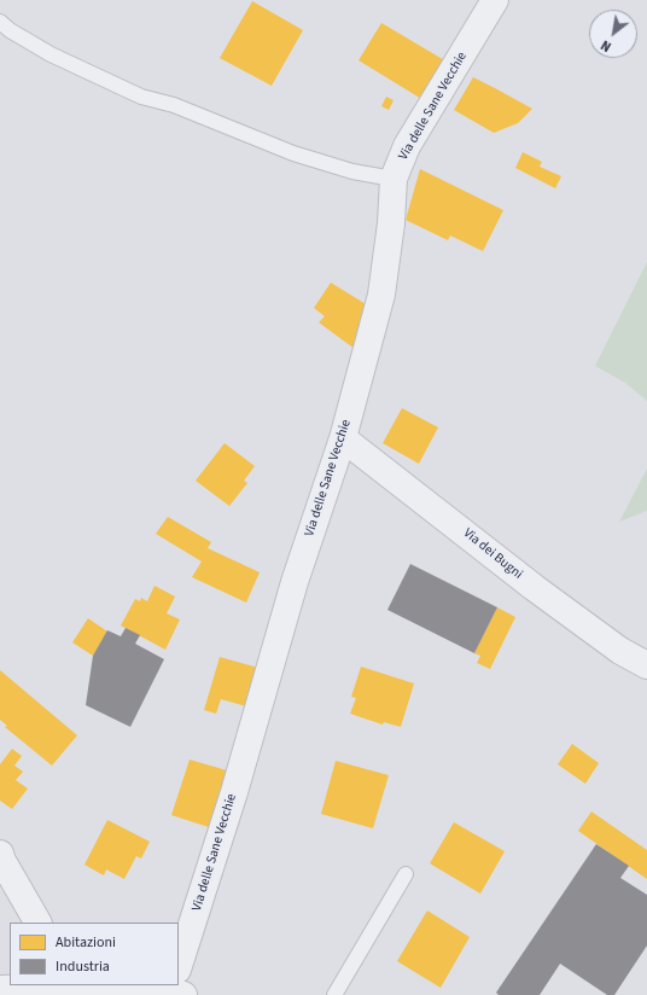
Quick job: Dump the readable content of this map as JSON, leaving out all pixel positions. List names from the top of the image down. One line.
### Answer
{"streets":{"street":["Via delle Sane Vecchie","Via dei Bugni"]},"crossings":[["Via delle Sane Vecchie","Via dei Bugni"]],"legend":["Abitazioni","Industria"],"north":"bottom left"}
